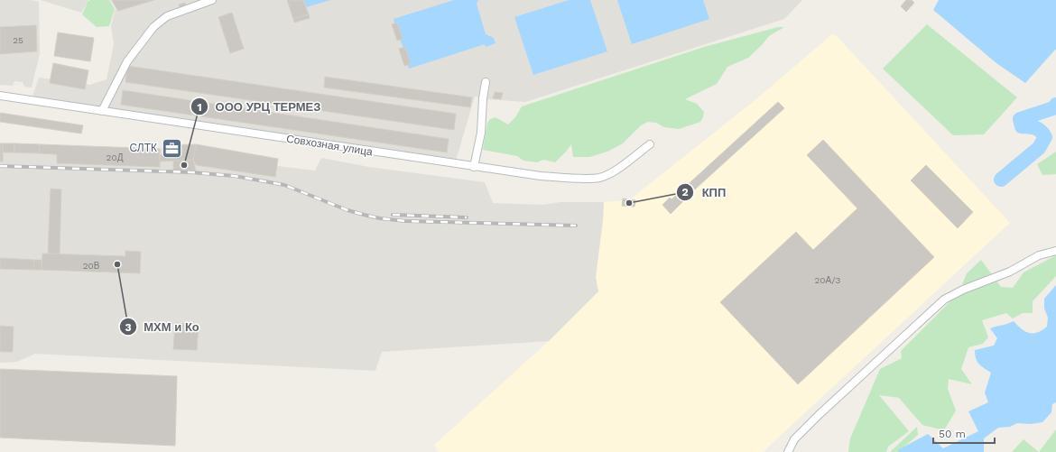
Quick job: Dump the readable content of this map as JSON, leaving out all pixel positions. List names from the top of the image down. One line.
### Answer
{"streets":{"street":["Совхозная улица"]},"places":{"office":["СЛТК"],"other":["ООО УРЦ ТЕРМЕЗ","КПП","МХМ и Ко"]},"house_numbers":["25","20Д","20В","20А/3"],"scale_bar":"50 m"}
